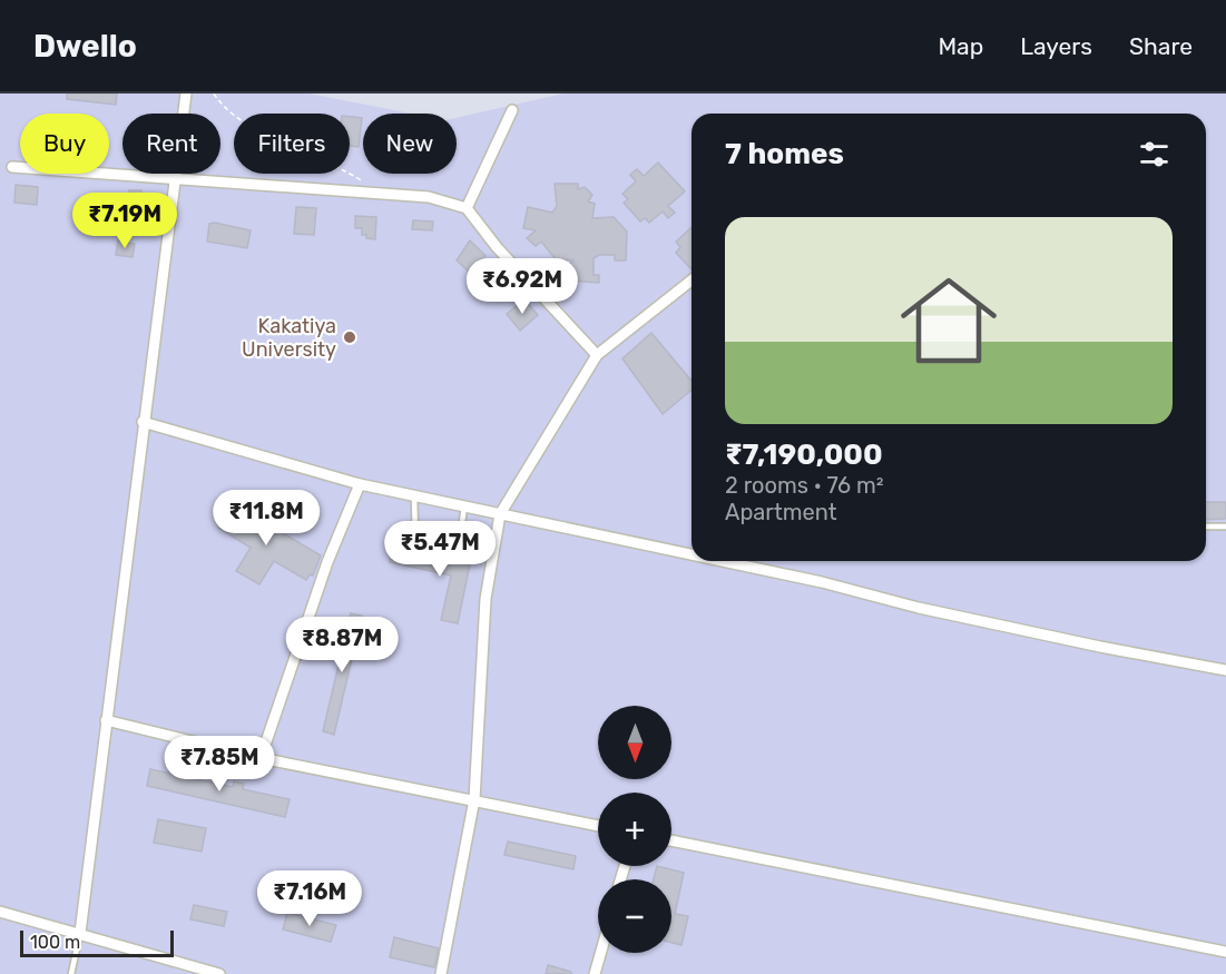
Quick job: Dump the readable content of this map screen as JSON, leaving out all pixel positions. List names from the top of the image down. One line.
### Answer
{"places":["Kakatiya University"],"scale_bar":"100 m","north":"bottom","page":{"header":"Dwello","nav":["Map","Layers","Share"],"chip":["Buy","Rent","Filters","New"],"heading":"7 homes","price":["₹7.19M","₹6.92M","₹11.8M","₹5.47M","₹8.87M","₹7.85M","₹7.16M"],"list":[{"name":"₹7,190,000","note":"2 rooms · 76 m² · Apartment"}],"map_buttons":["+","−"],"scale":"100 m"}}
